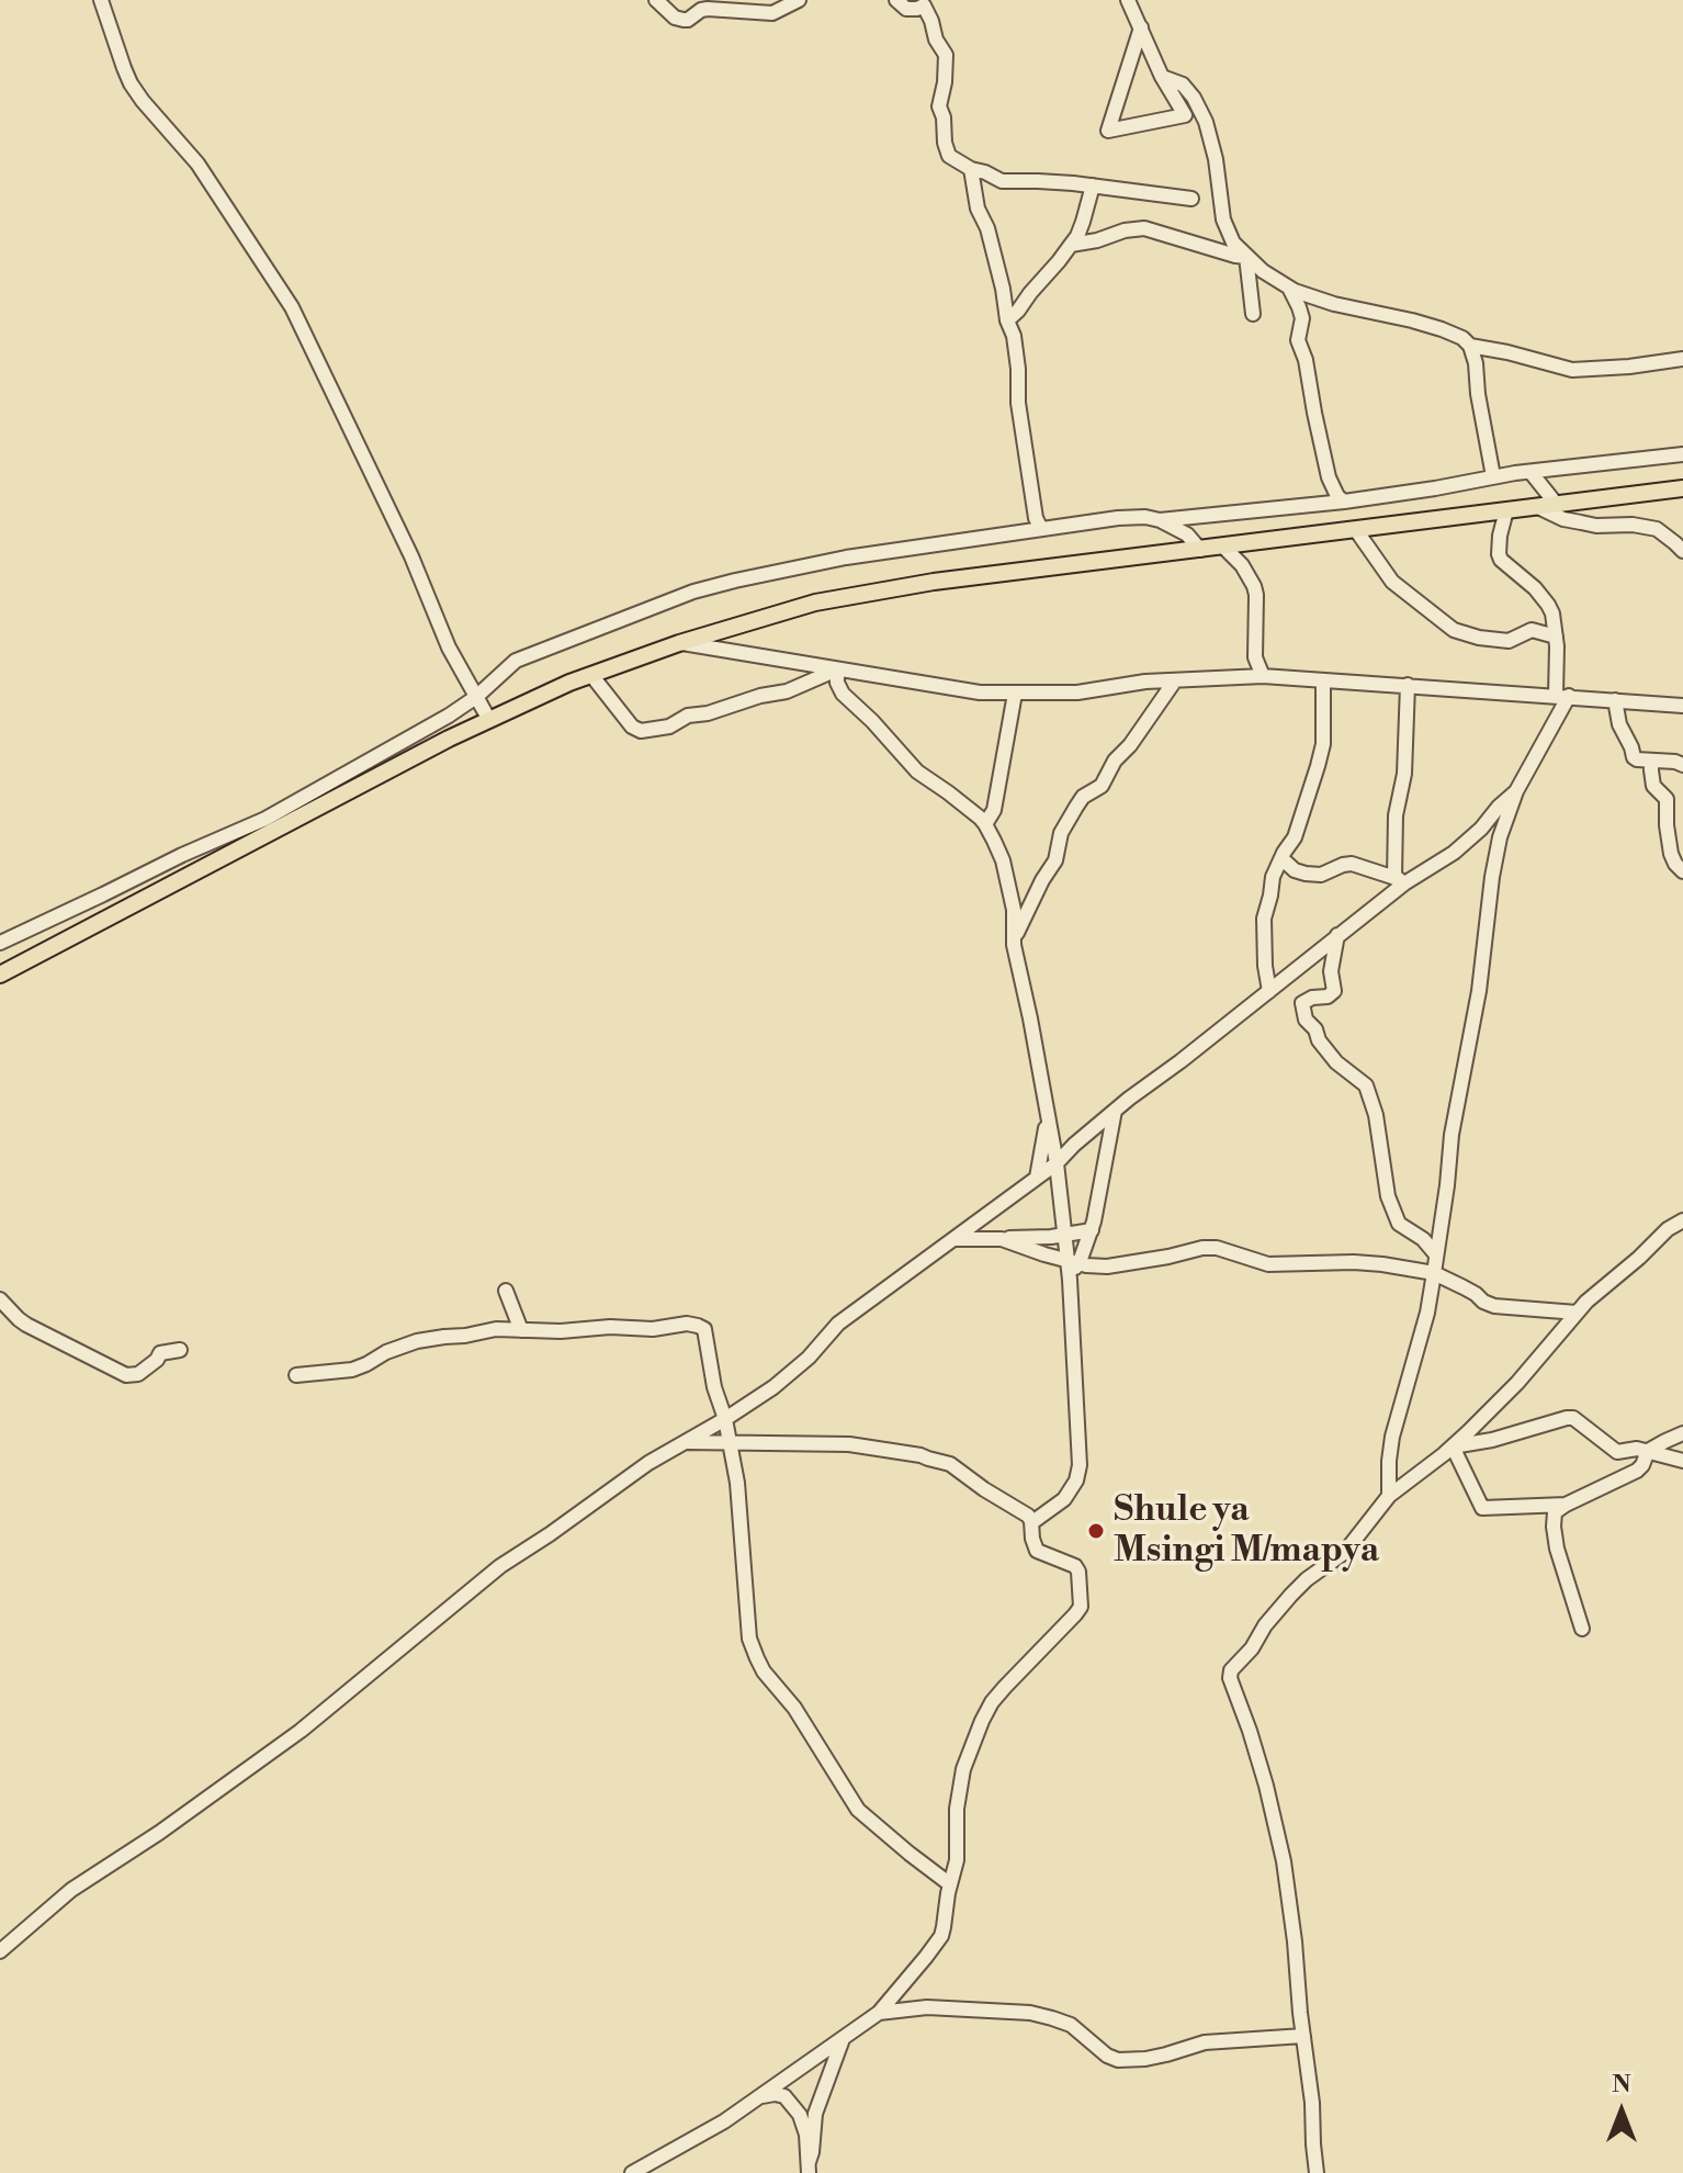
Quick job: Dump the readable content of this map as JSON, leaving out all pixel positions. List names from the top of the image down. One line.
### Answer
{"places":["Shule ya Msingi M/mapya"],"north":"top"}
